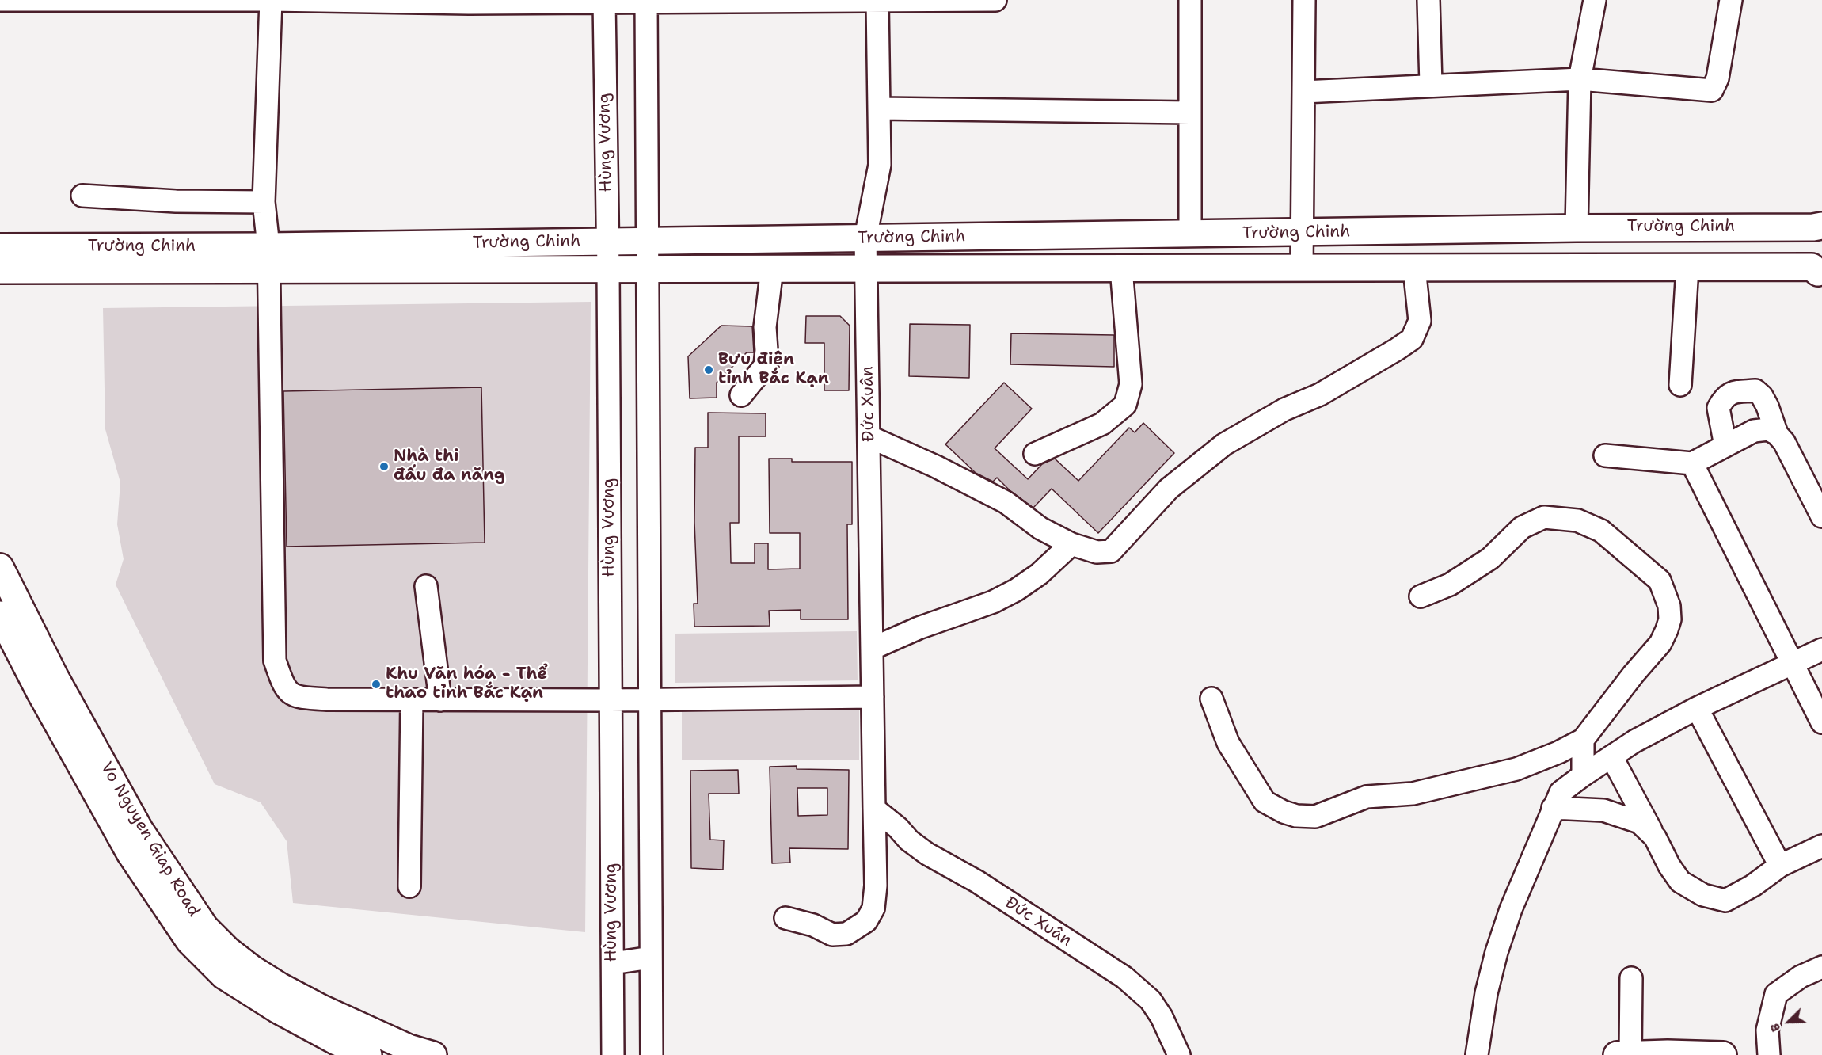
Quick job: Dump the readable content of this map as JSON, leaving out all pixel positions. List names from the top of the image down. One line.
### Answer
{"streets":{"main road":["Trường Chinh","Vo Nguyen Giap Road"],"street":["Hùng Vương","Đức Xuân"]},"crossings":[["Hùng Vương","Trường Chinh"],["Trường Chinh","Đức Xuân"]],"places":["Bưu điện tỉnh Bắc Kạn","Nhà thi đấu đa năng","Khu Văn hóa - Thể thao tỉnh Bắc Kạn"],"north":"bottom left"}
